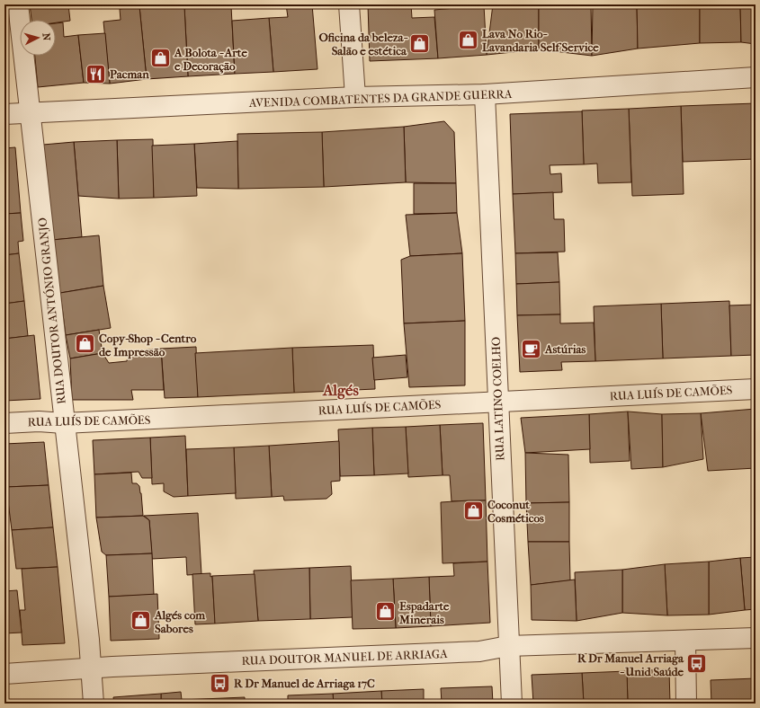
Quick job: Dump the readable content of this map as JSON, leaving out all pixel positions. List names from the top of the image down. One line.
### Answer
{"streets":{"street":["AVENIDA COMBATENTES DA GRANDE GUERRA","RUA DOUTOR ANTÓNIO GRANJO","RUA LUÍS DE CAMÕES","RUA LATINO COELHO","RUA DOUTOR MANUEL DE ARRIAGA"]},"crossings":[["AVENIDA COMBATENTES DA GRANDE GUERRA","RUA DOUTOR ANTÓNIO GRANJO"],["AVENIDA COMBATENTES DA GRANDE GUERRA","RUA LATINO COELHO"],["RUA DOUTOR ANTÓNIO GRANJO","RUA LUÍS DE CAMÕES"],["RUA DOUTOR ANTÓNIO GRANJO","RUA DOUTOR MANUEL DE ARRIAGA"],["RUA LUÍS DE CAMÕES","RUA LATINO COELHO"],["RUA LATINO COELHO","RUA DOUTOR MANUEL DE ARRIAGA"]],"districts":["Algés"],"places":{"shop":["Lava No Rio- Lavandaria Self Service","Oficina da beleza- Salão e estética","A Bolota - Arte e Decoração","Copy-Shop - Centro de Impressão","Coconut Cosméticos","Espadarte Minerais","Algés com Sabores"],"restaurant":["Pacman"],"cafe":["Astúrias"],"bus stop":["R Dr Manuel Arriaga - Unid Saúde","R Dr Manuel de Arriaga 17C"]},"north":"right"}
